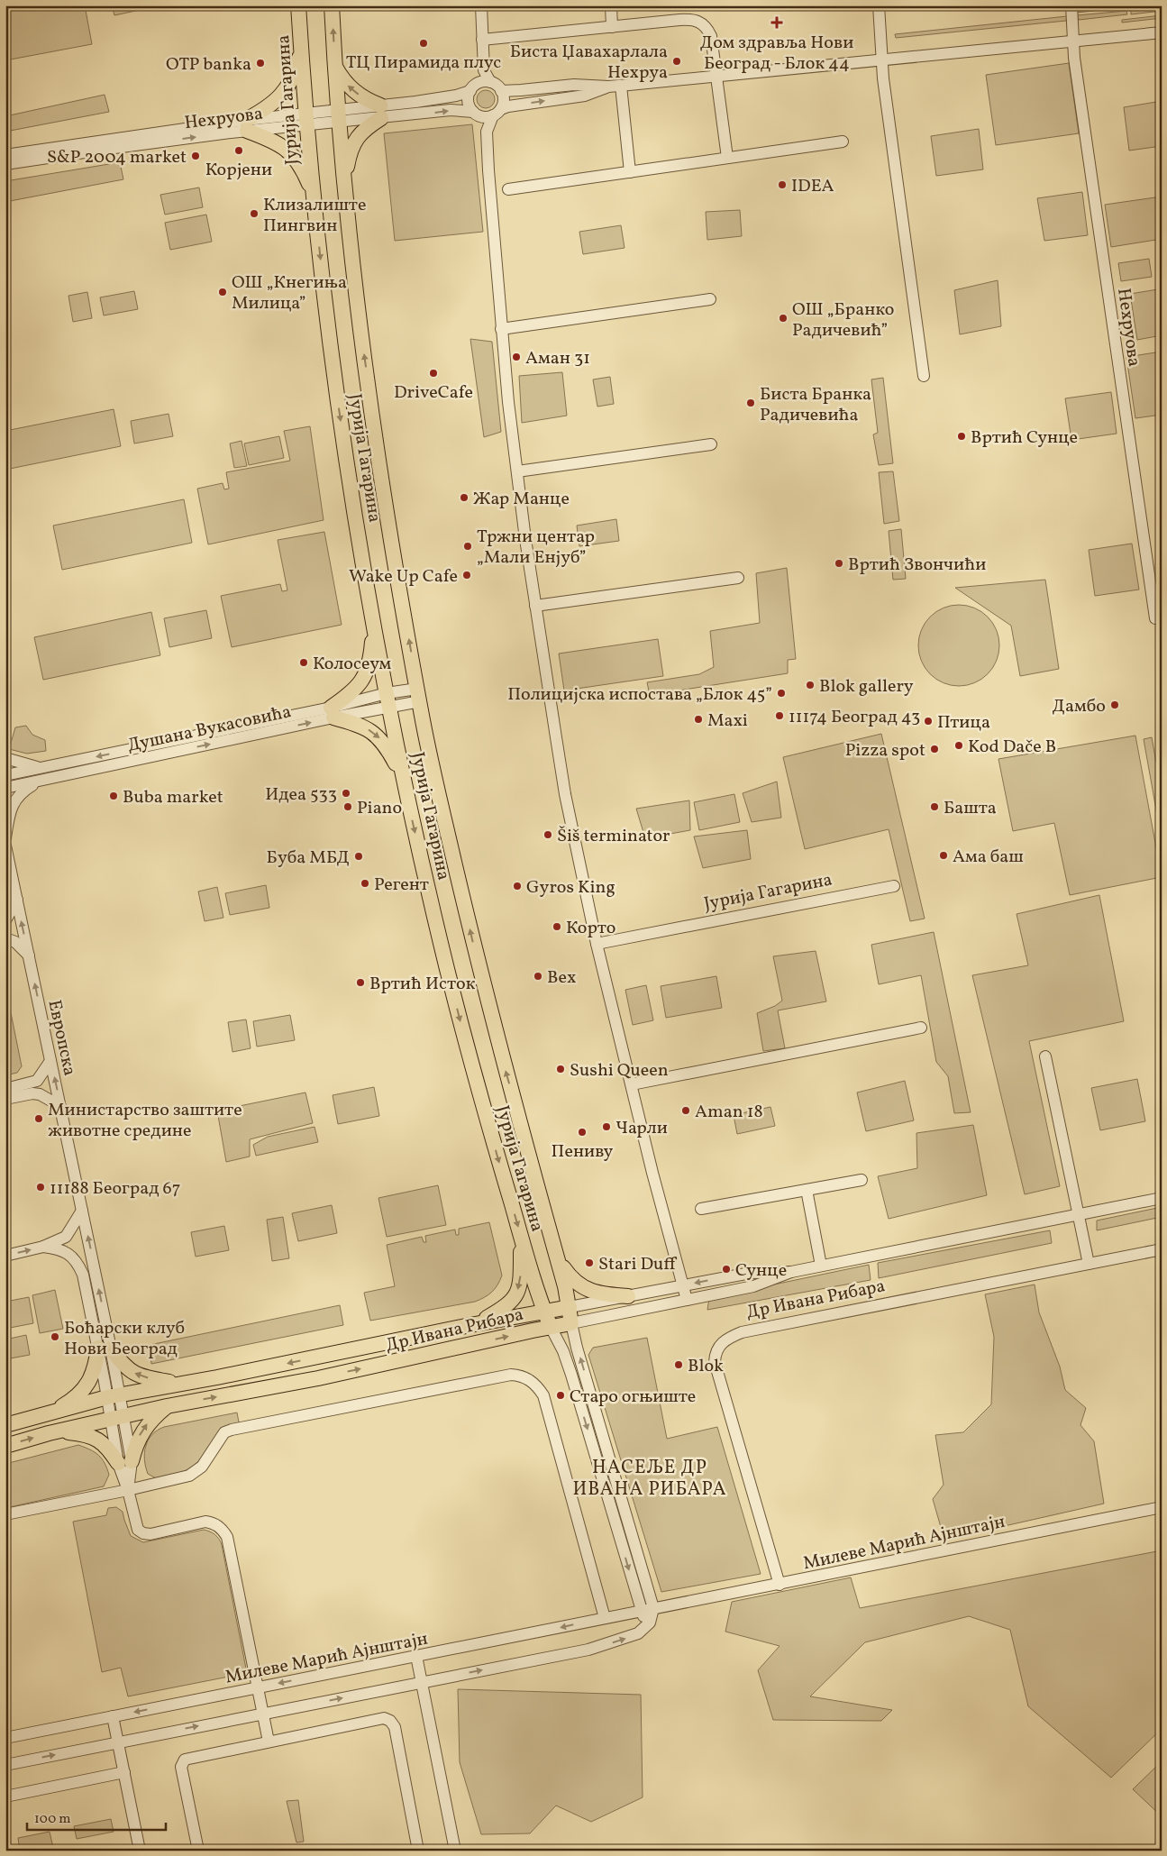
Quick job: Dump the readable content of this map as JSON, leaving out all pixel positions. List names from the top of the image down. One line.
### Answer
{"streets":{"main road":["Јурија Гагарина","Др Ивана Рибара"],"street":["Нехруова","Душана Вукасовића","Европска","Милеве Марић Ајнштајн"]},"crossings":[["Јурија Гагарина","Нехруова"],["Јурија Гагарина","Душана Вукасовића"],["Јурија Гагарина","Др Ивана Рибара"],["Јурија Гагарина","Милеве Марић Ајнштајн"],["Европска","Др Ивана Рибара"],["Др Ивана Рибара","Милеве Марић Ајнштајн"]],"one_way":["Европска"],"districts":["НАСЕЉЕ ДР ИВАНА РИБАРА"],"places":{"health":["Дом здравља Нови Београд - Блок 44"],"other":["ТЦ Пирамида плус","Биста Џавахарлала Нехруа","OTP banka","Корјени","S&P 2004 market","IDEA","Клизалиште Пингвин","ОШ „Кнегиња Милица”","ОШ „Бранко Радичевић”","Аман 31","DriveCafe","Биста Бранка Радичевића","Вртић Сунце","Жар Манце","Тржни центар „Мали Енјуб”","Вртић Звончићи","Wake Up Cafe","Колосеум","Blok gallery","Полицијска испостава „Блок 45”","Дамбо","11174 Београд 43","Maxi","Птица","Kod Dače B","Pizza spot","Идеа 533","Buba market","Piano","Башта","Šiš terminator","Ама баш","Буба МБД","Регент","Gyros King","Корто","Bex","Вртић Исток","Sushi Queen","Aman 18","Министарство заштите животне средине","Чарли","Пениву","11188 Београд 67","Stari Duff","Сунце","Боћарски клуб Нови Београд","Blok","Старо огњиште"]},"scale_bar":"100 m"}
